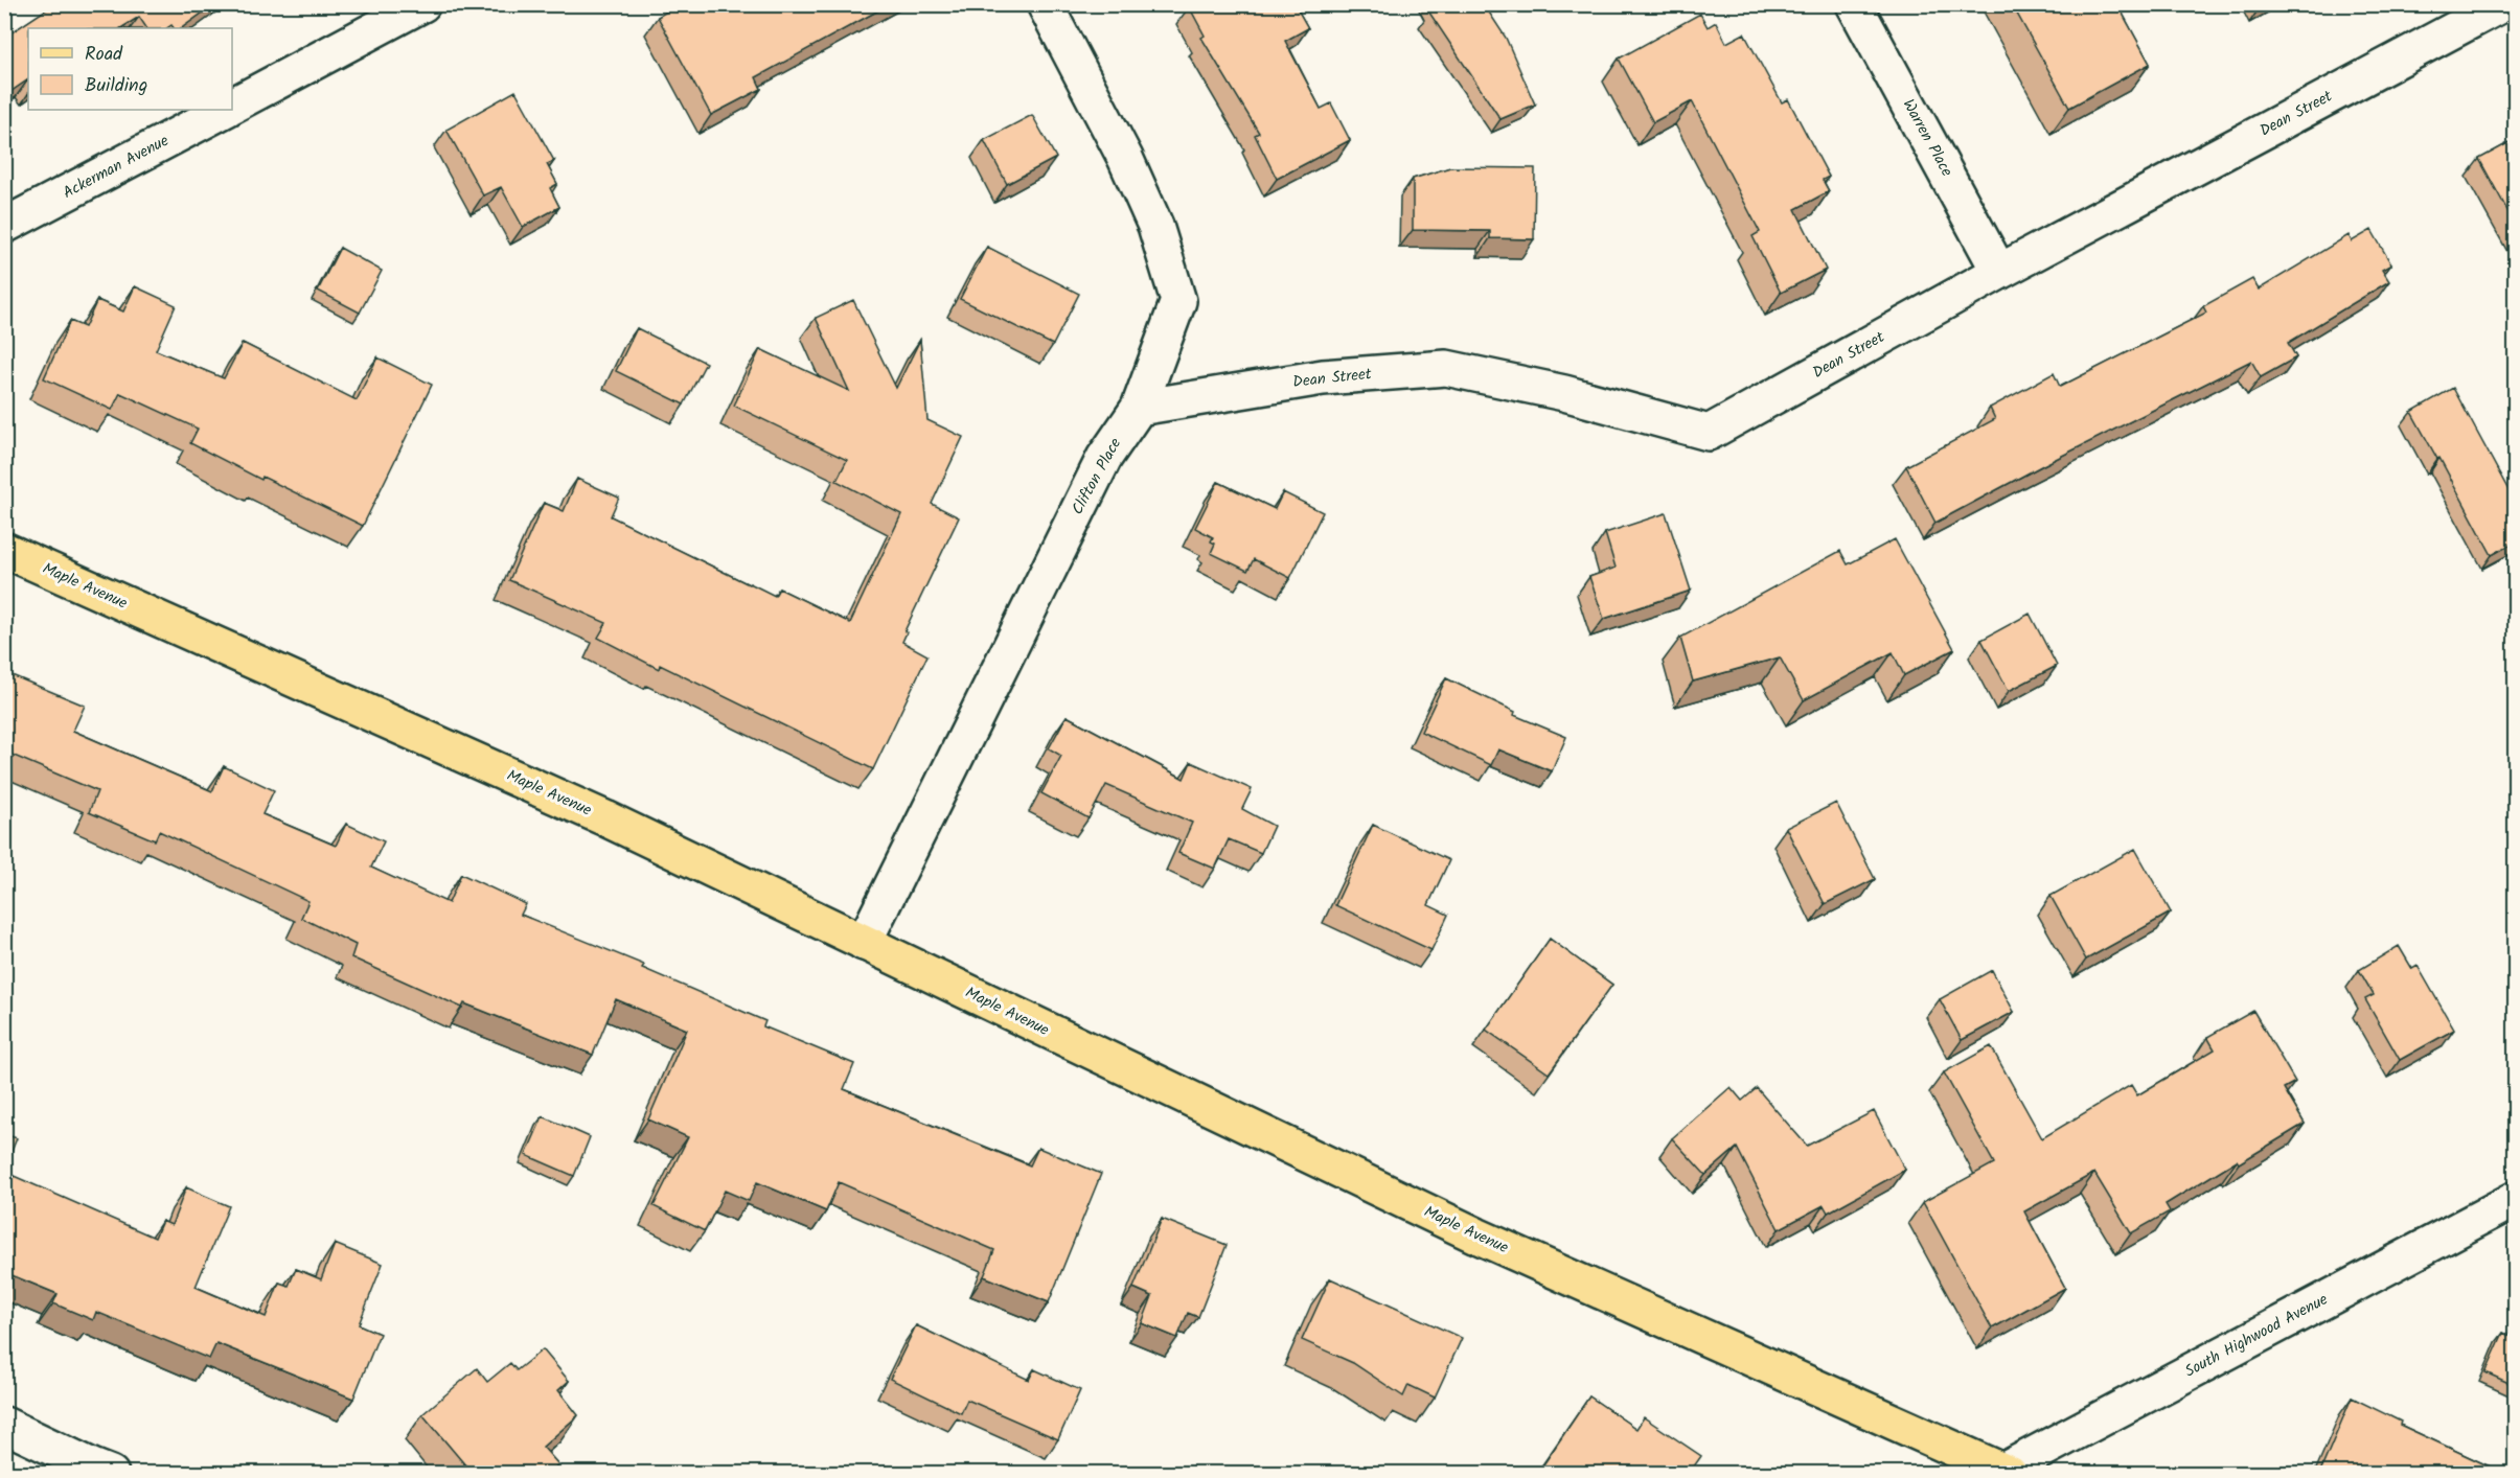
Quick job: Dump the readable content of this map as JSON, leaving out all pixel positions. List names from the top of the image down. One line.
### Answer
{"streets":{"main road":["Maple Avenue"],"street":["Dean Street","Warren Place","Ackerman Avenue","Clifton Place","South Highwood Avenue"]},"crossings":[["Dean Street","Warren Place"],["Dean Street","Clifton Place"],["Clifton Place","Maple Avenue"],["Maple Avenue","South Highwood Avenue"]],"legend":["Road","Building"]}
